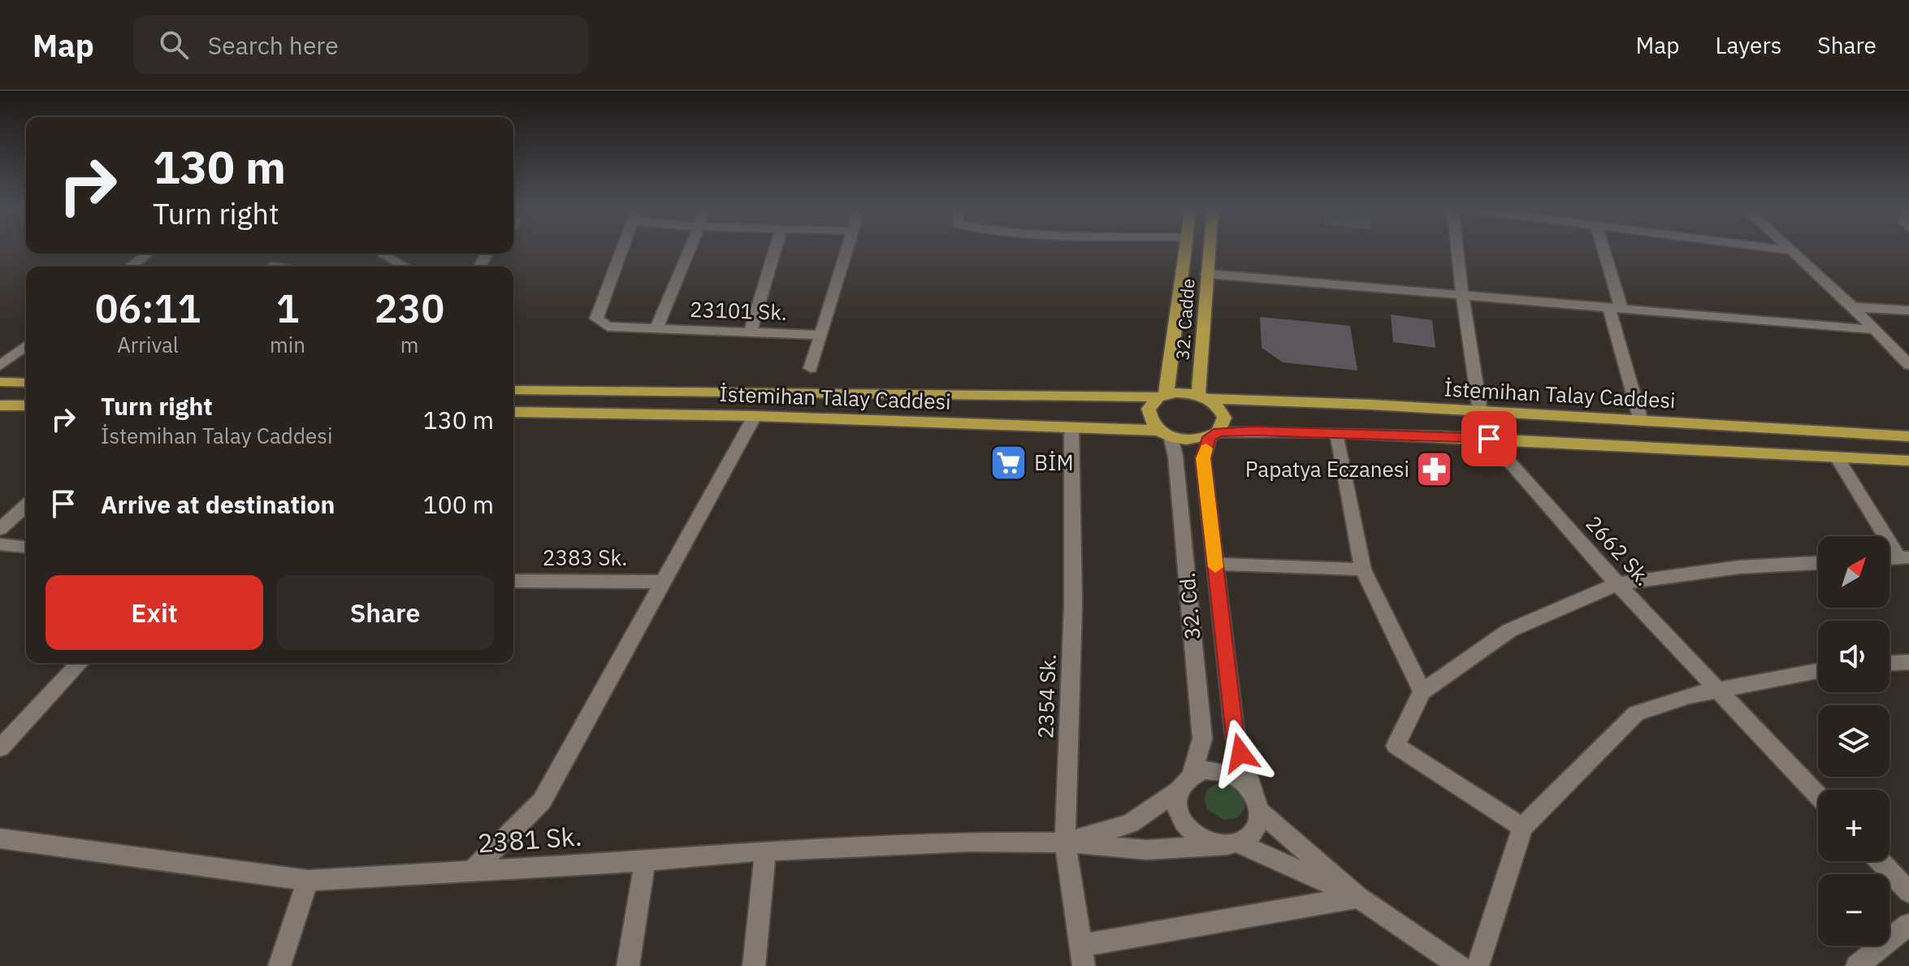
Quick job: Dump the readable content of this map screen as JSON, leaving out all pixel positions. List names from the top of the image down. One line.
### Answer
{"streets":{"main road":["32. Cadde","İstemihan Talay Caddesi"],"street":["23101 Sk.","2662 Sk.","2383 Sk.","32. Cd.","2354 Sk.","2381 Sk."]},"crossings":[["32. Cadde","İstemihan Talay Caddesi"],["32. Cadde","32. Cd."],["İstemihan Talay Caddesi","32. Cd."],["İstemihan Talay Caddesi","2354 Sk."],["2354 Sk.","2381 Sk."]],"places":{"supermarket":["BİM"],"pharmacy":["Papatya Eczanesi"]},"north":"top right","page":{"header":"Map","search":"Search here","nav":["Map","Layers","Share"],"turn":["130 m","Turn right"],"eta":["06:11","Arrival","1","min","230","m"],"list":[{"name":"Turn right","note":"İstemihan Talay Caddesi","value":"130 m"},{"name":"Arrive at destination","value":"100 m"}],"map_buttons":["+","−"],"buttons":["Exit","Share"]}}
